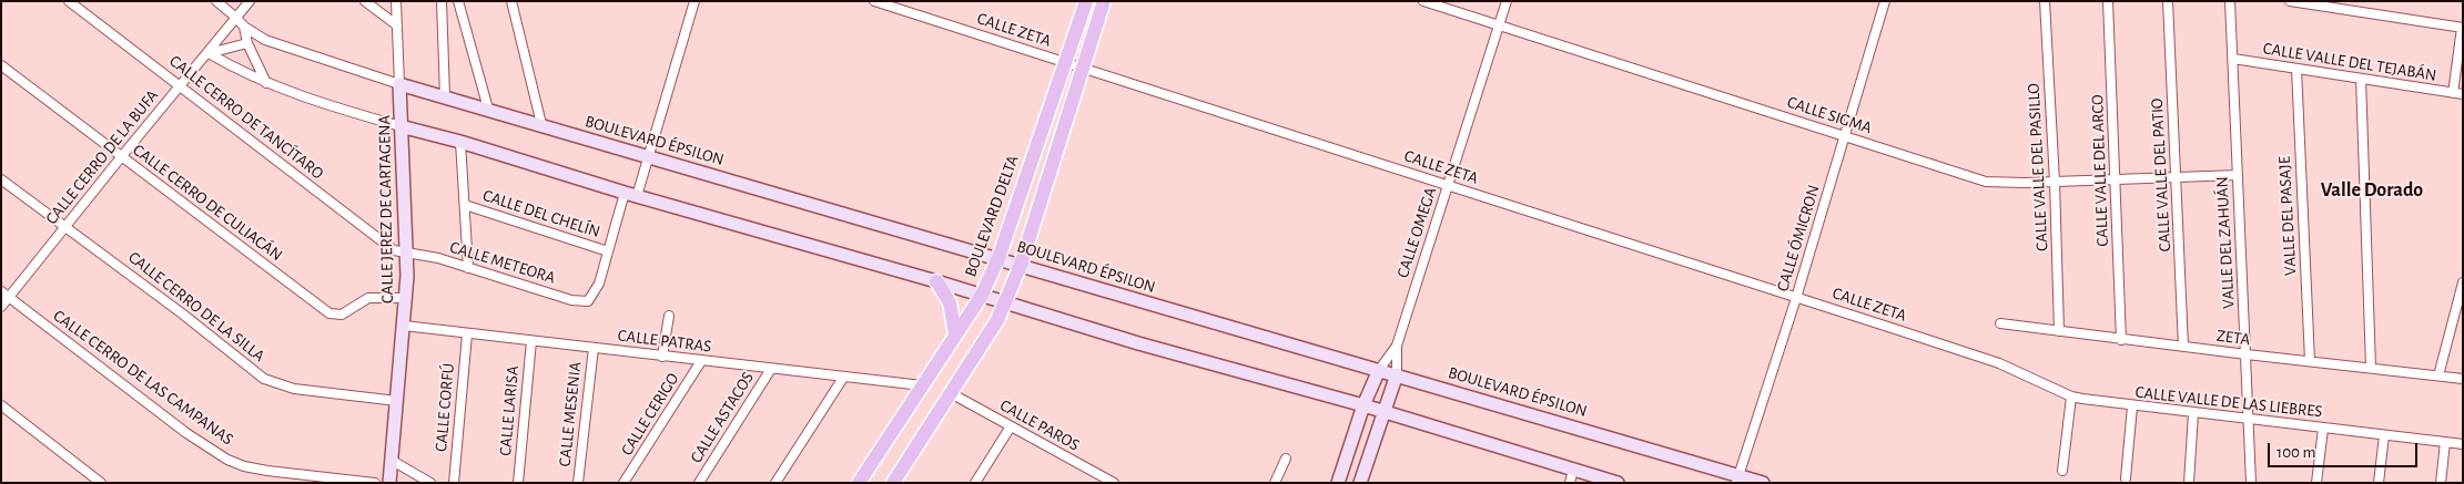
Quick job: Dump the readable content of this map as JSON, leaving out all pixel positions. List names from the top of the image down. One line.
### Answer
{"streets":{"main road":["BOULEVARD DELTA"],"street":["CALLE ZETA","CALLE VALLE DEL TEJABÁN","CALLE SIGMA","CALLE CERRO DE TANCÍTARO","BOULEVARD ÉPSILON","CALLE CERRO DE LA BUFA","CALLE VALLE DEL PASILLO","CALLE VALLE DEL ARCO","CALLE VALLE DEL PATIO","CALLE CERRO DE CULIACÁN","CALLE JEREZ DE CARTAGENA","CALLE DEL CHELÍN","VALLE DEL PASAJE","CALLE OMEGA","CALLE ÓMICRON","VALLE DEL ZAHUÁN","CALLE METEORA","CALLE CERRO DE LA SILLA","ZETA","CALLE PATRAS","CALLE CERRO DE LAS CAMPANAS","CALLE VALLE DE LAS LIEBRES","CALLE CORFÚ","CALLE LARISA","CALLE MESENIA","CALLE CERIGO","CALLE ASTACOS","CALLE PAROS"]},"crossings":[["CALLE ZETA","BOULEVARD DELTA"],["CALLE ZETA","CALLE OMEGA"],["CALLE ZETA","CALLE ÓMICRON"],["CALLE ZETA","CALLE VALLE DE LAS LIEBRES"],["CALLE VALLE DEL TEJABÁN","VALLE DEL PASAJE"],["CALLE VALLE DEL TEJABÁN","VALLE DEL ZAHUÁN"],["CALLE SIGMA","CALLE VALLE DEL PASILLO"],["CALLE SIGMA","CALLE VALLE DEL ARCO"],["CALLE SIGMA","CALLE VALLE DEL PATIO"],["CALLE SIGMA","CALLE OMEGA"],["CALLE SIGMA","CALLE ÓMICRON"],["CALLE SIGMA","VALLE DEL ZAHUÁN"],["CALLE CERRO DE TANCÍTARO","CALLE CERRO DE LA BUFA"],["CALLE CERRO DE TANCÍTARO","CALLE JEREZ DE CARTAGENA"],["CALLE CERRO DE TANCÍTARO","CALLE METEORA"],["BOULEVARD ÉPSILON","CALLE JEREZ DE CARTAGENA"],["BOULEVARD ÉPSILON","BOULEVARD DELTA"],["BOULEVARD ÉPSILON","CALLE OMEGA"],["BOULEVARD ÉPSILON","CALLE ÓMICRON"],["CALLE CERRO DE LA BUFA","CALLE CERRO DE CULIACÁN"],["CALLE CERRO DE LA BUFA","CALLE CERRO DE LA SILLA"],["CALLE CERRO DE LA BUFA","CALLE CERRO DE LAS CAMPANAS"],["CALLE VALLE DEL PASILLO","ZETA"],["CALLE VALLE DEL ARCO","ZETA"],["CALLE VALLE DEL PATIO","ZETA"],["CALLE CERRO DE CULIACÁN","CALLE JEREZ DE CARTAGENA"],["CALLE JEREZ DE CARTAGENA","CALLE METEORA"],["CALLE JEREZ DE CARTAGENA","CALLE CERRO DE LA SILLA"],["CALLE JEREZ DE CARTAGENA","CALLE PATRAS"],["CALLE DEL CHELÍN","CALLE METEORA"],["BOULEVARD DELTA","CALLE PATRAS"],["VALLE DEL PASAJE","ZETA"],["VALLE DEL ZAHUÁN","ZETA"],["VALLE DEL ZAHUÁN","CALLE VALLE DE LAS LIEBRES"],["CALLE PATRAS","CALLE CORFÚ"],["CALLE PATRAS","CALLE LARISA"],["CALLE PATRAS","CALLE MESENIA"],["CALLE PATRAS","CALLE CERIGO"],["CALLE PATRAS","CALLE ASTACOS"]],"districts":["Valle Dorado"],"scale_bar":"100 m"}
